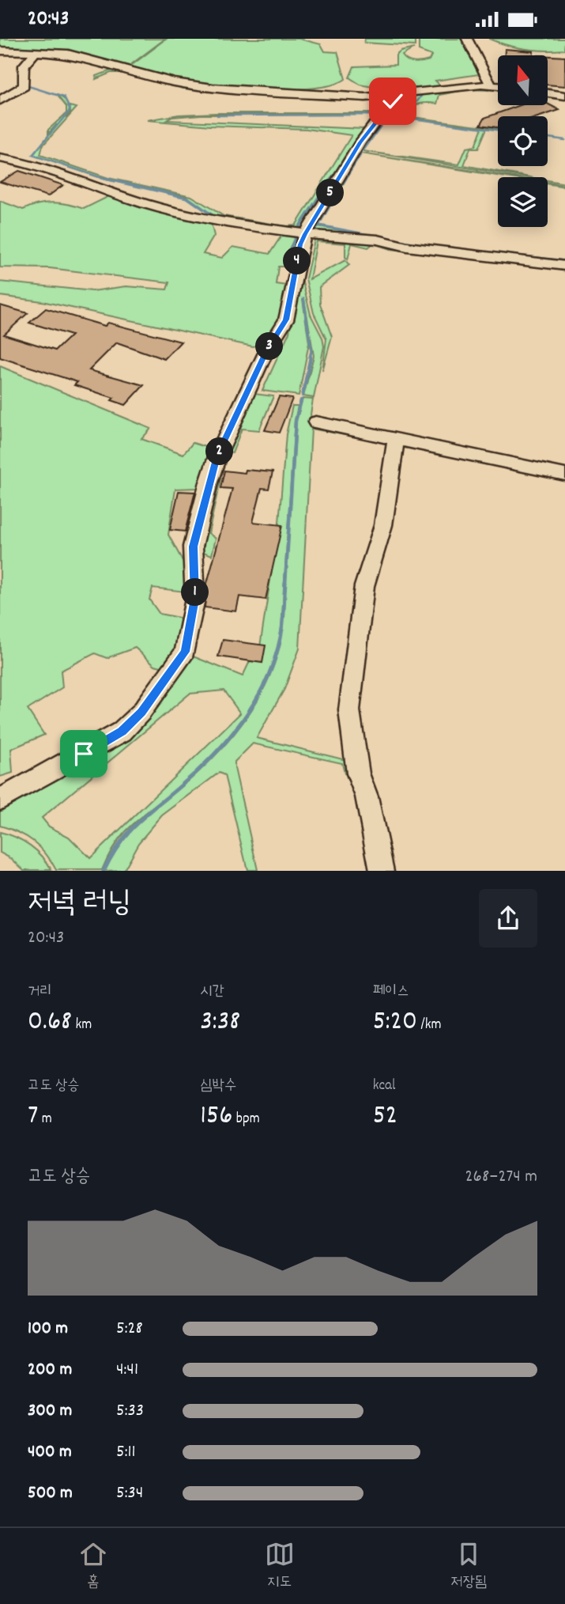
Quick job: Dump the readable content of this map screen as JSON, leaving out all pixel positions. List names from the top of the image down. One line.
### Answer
{"north":"top","page":{"status":"20:43","pins":["5","4","3","2","1"],"heading":["저녁 러닝","20:43"],"stats":[["거리","0.68 km"],["시간","3:38"],["페이스","5:20 /km"],["고도 상승","7 m"],["심박수","156 bpm"],["kcal","52"]],"chart":["고도 상승","268–274 m"],"list":[{"name":"100 m","note":"5:28"},{"name":"200 m","note":"4:41"},{"name":"300 m","note":"5:33"},{"name":"400 m","note":"5:11"},{"name":"500 m","note":"5:34"}],"tabs":["홈","지도","저장됨"]}}
